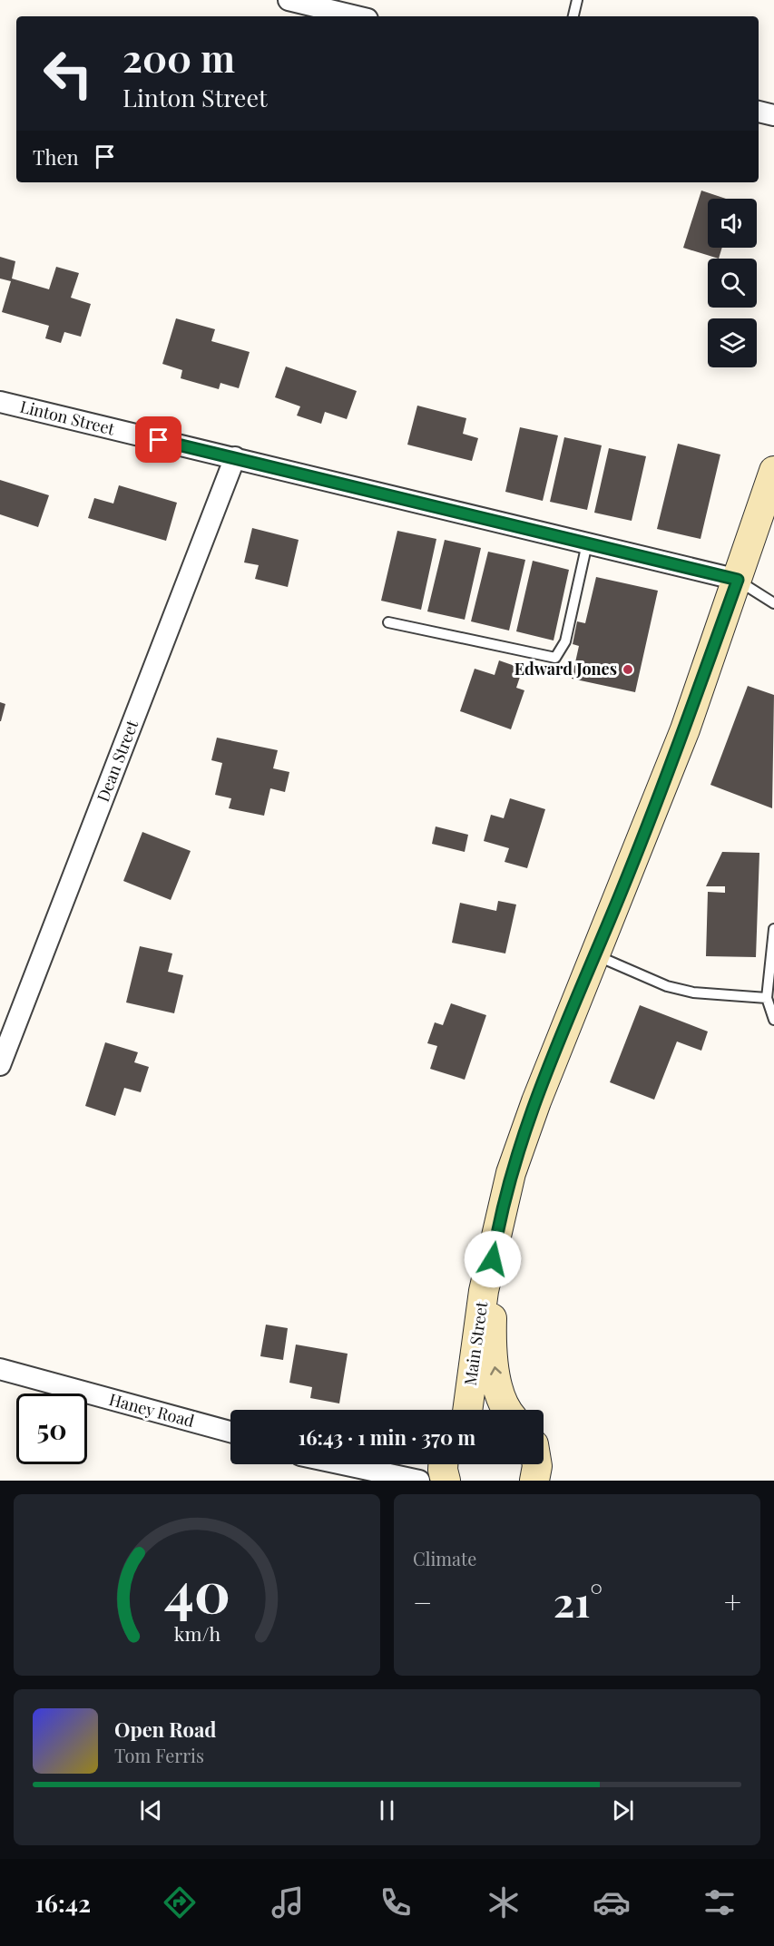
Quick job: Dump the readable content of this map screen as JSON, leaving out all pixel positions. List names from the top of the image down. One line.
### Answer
{"streets":{"main road":["Main Street"],"street":["Linton Street","Dean Street","Haney Road"]},"crossings":[["Linton Street","Dean Street"],["Linton Street","Main Street"]],"places":["Edward Jones"],"page":{"turn":["200 m","Linton Street"],"then":"Then","limit":"50","trip":"16:43 · 1 min · 370 m","tile":"Climate","heat":["−","21°","+"],"song":["Open Road","Tom Ferris"],"tabs":"16:42","gauge":["40","km/h"]}}
